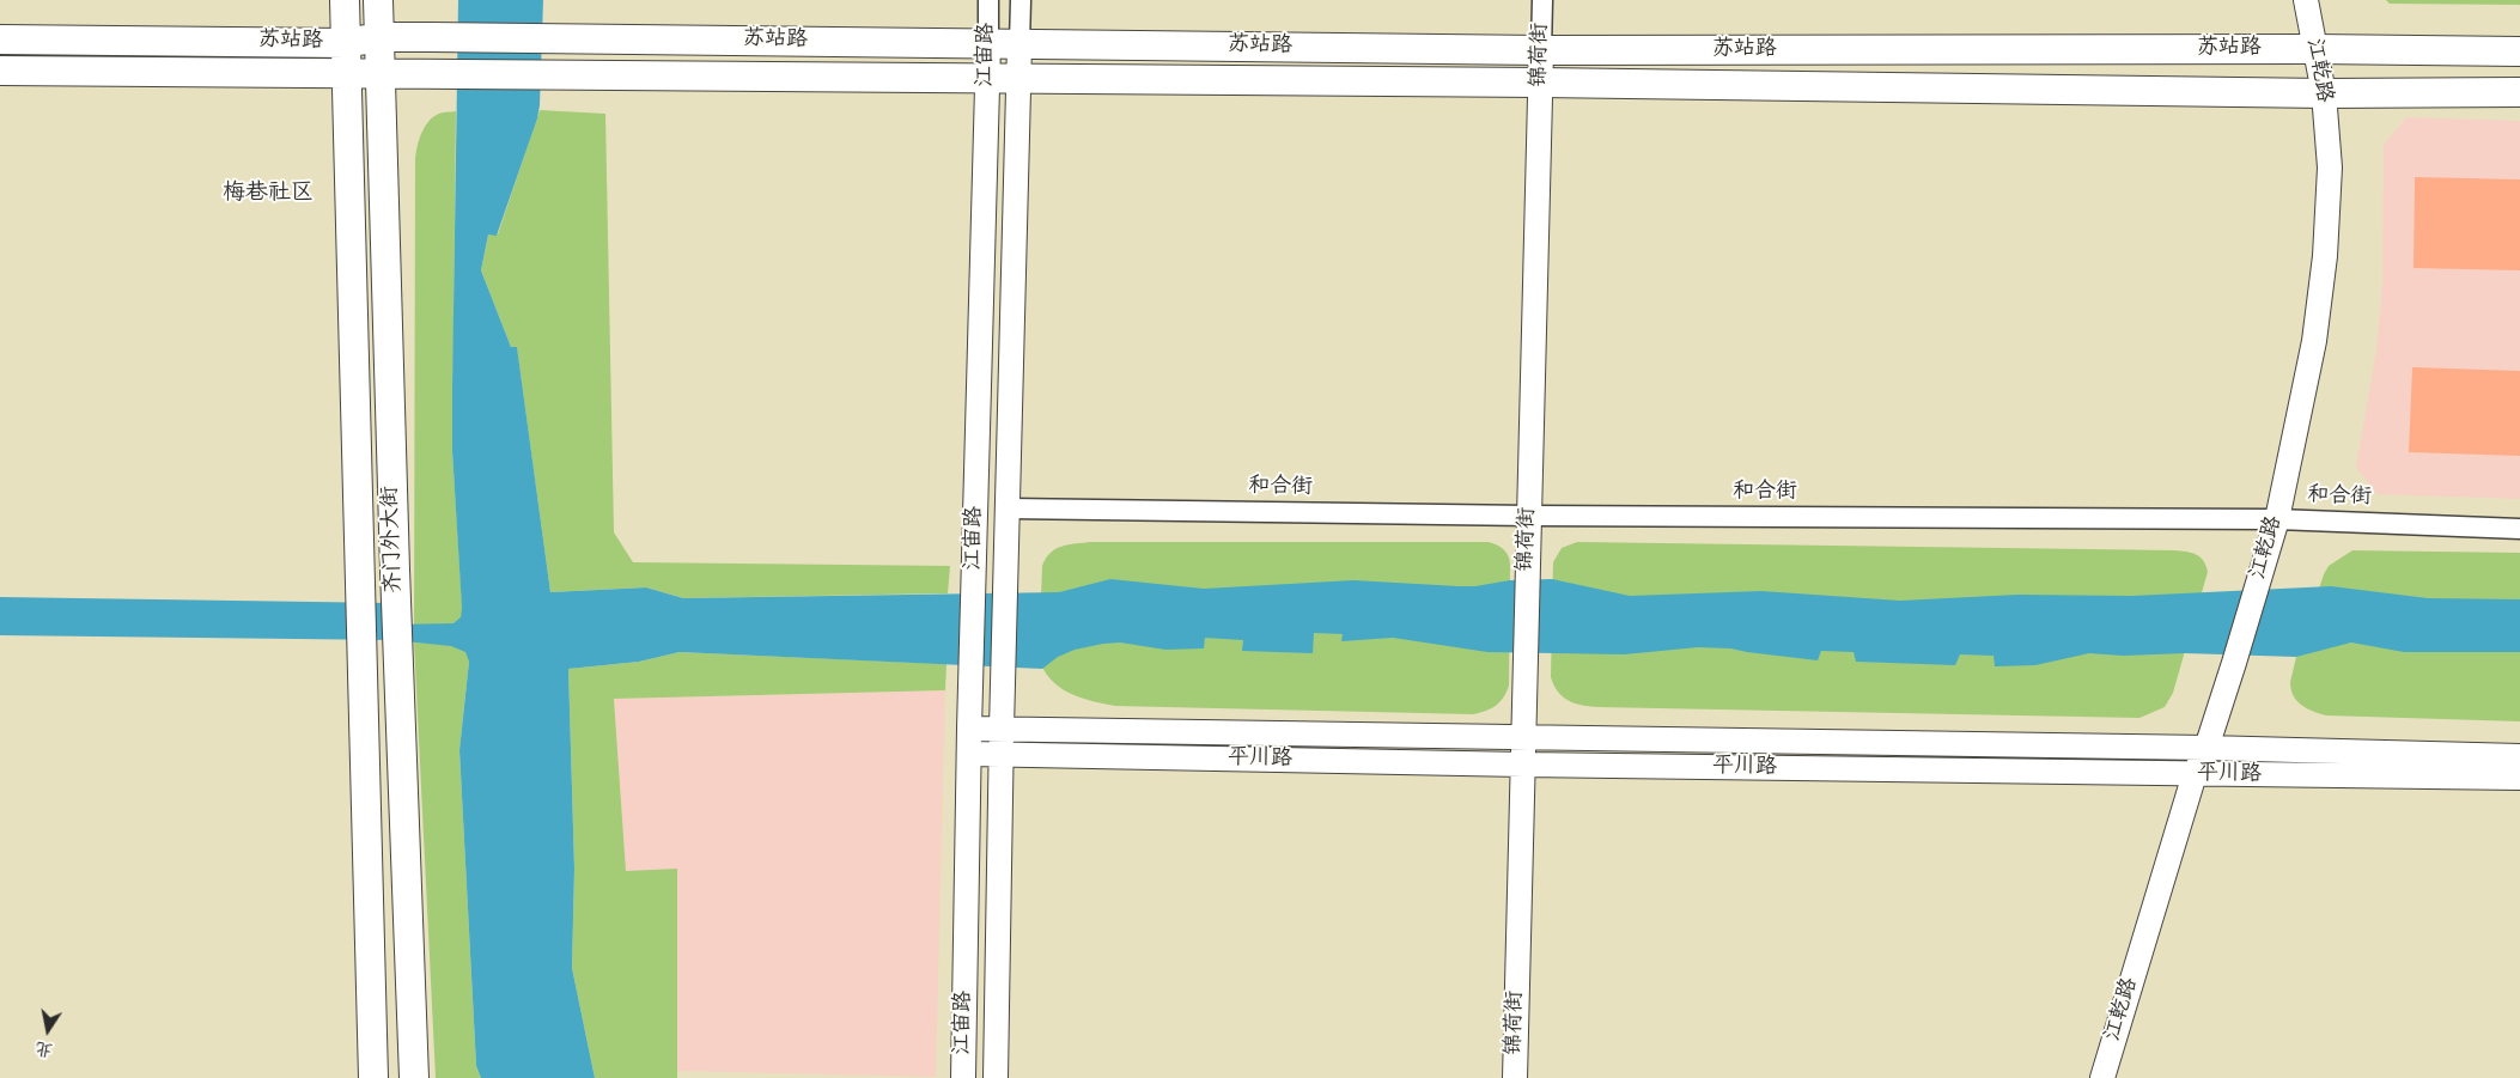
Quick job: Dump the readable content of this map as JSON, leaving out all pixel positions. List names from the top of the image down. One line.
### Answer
{"streets":{"main road":["苏站路","齐门外大街"],"street":["江宙路","锦荷街","江乾路","和合街","平川路"]},"crossings":[["苏站路","江宙路"],["苏站路","锦荷街"],["苏站路","江乾路"],["苏站路","齐门外大街"],["江宙路","和合街"],["江宙路","平川路"],["锦荷街","和合街"],["锦荷街","平川路"],["江乾路","和合街"],["江乾路","平川路"]],"districts":["梅巷社区"],"north":"bottom"}
